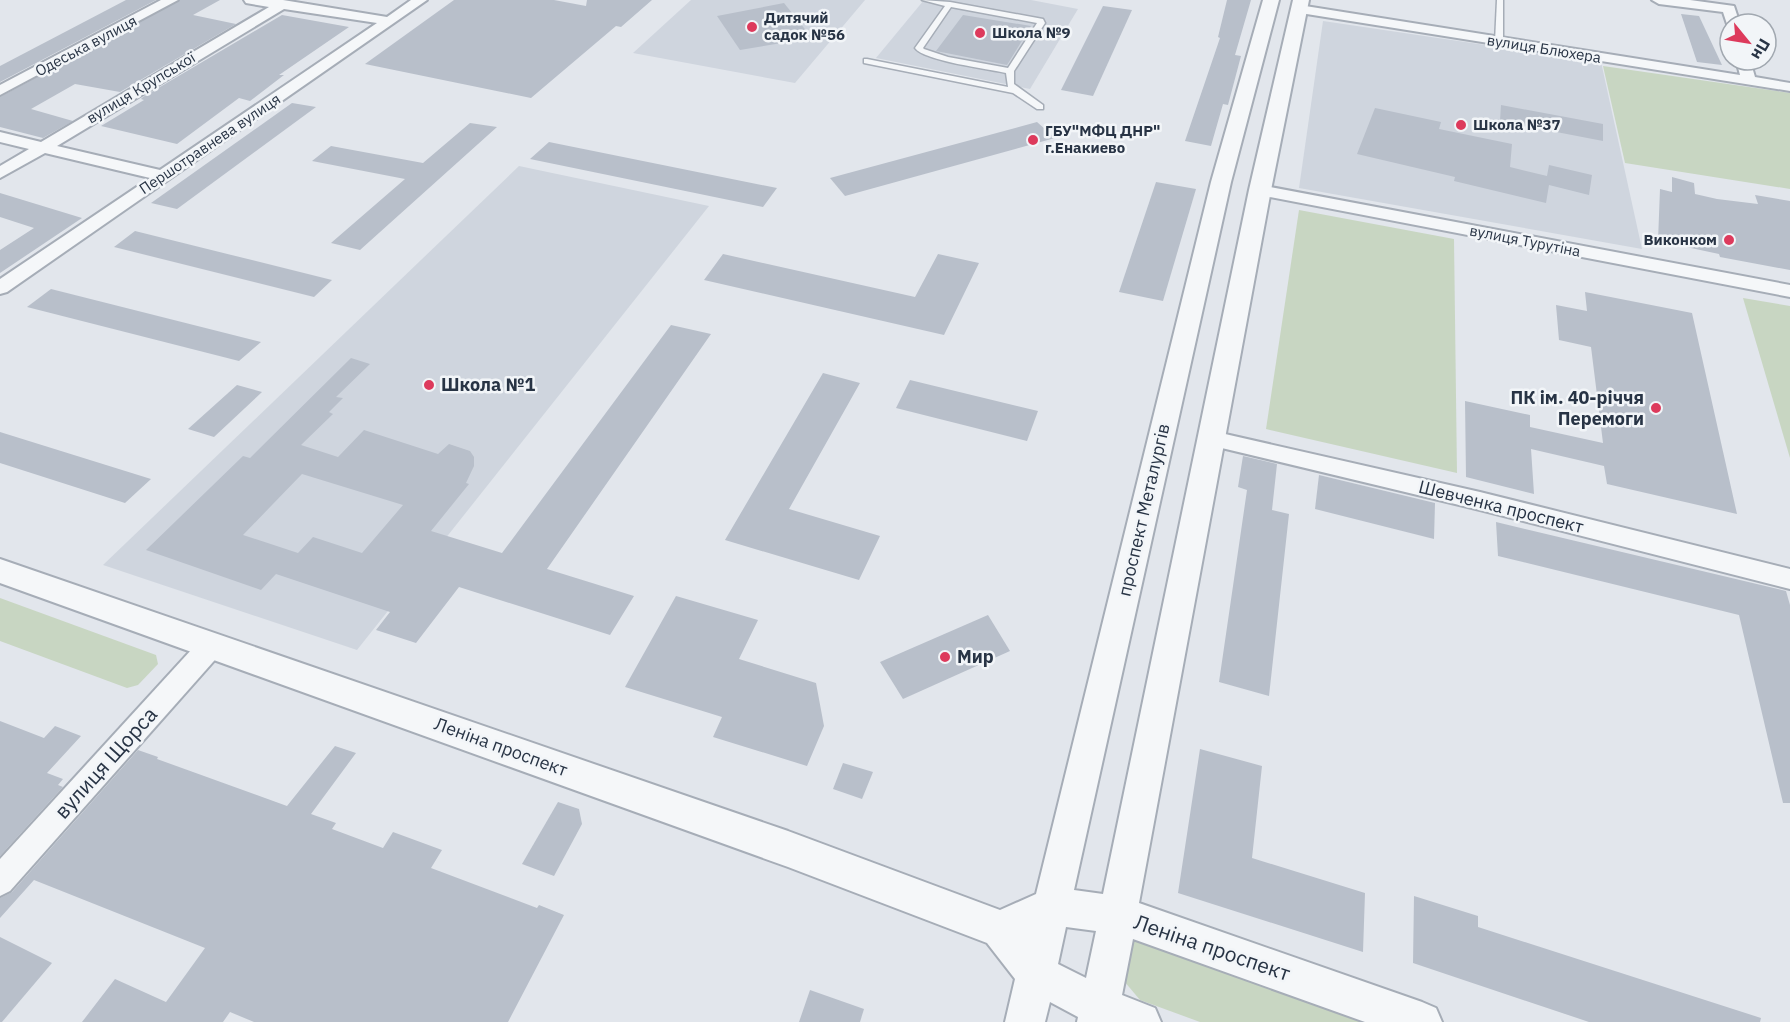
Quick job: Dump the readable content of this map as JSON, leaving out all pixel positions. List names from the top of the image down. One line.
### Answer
{"streets":{"street":["Одеська вулиця","вулиця Блюхера","вулиця Крупської","Першотравнева вулиця","вулиця Турутіна","Шевченка проспект","проспект Металургів","Леніна проспект","вулиця Щорса"]},"crossings":[["проспект Металургів","Леніна проспект"],["Леніна проспект","вулиця Щорса"]],"places":["Дитячий садок №56","Школа №9","Школа №37","ГБУ\"МФЦ ДНР\" г.Енакиево","Виконком","Школа №1","ПК ім. 40-річчя Перемоги","Мир"],"north":"bottom right"}
